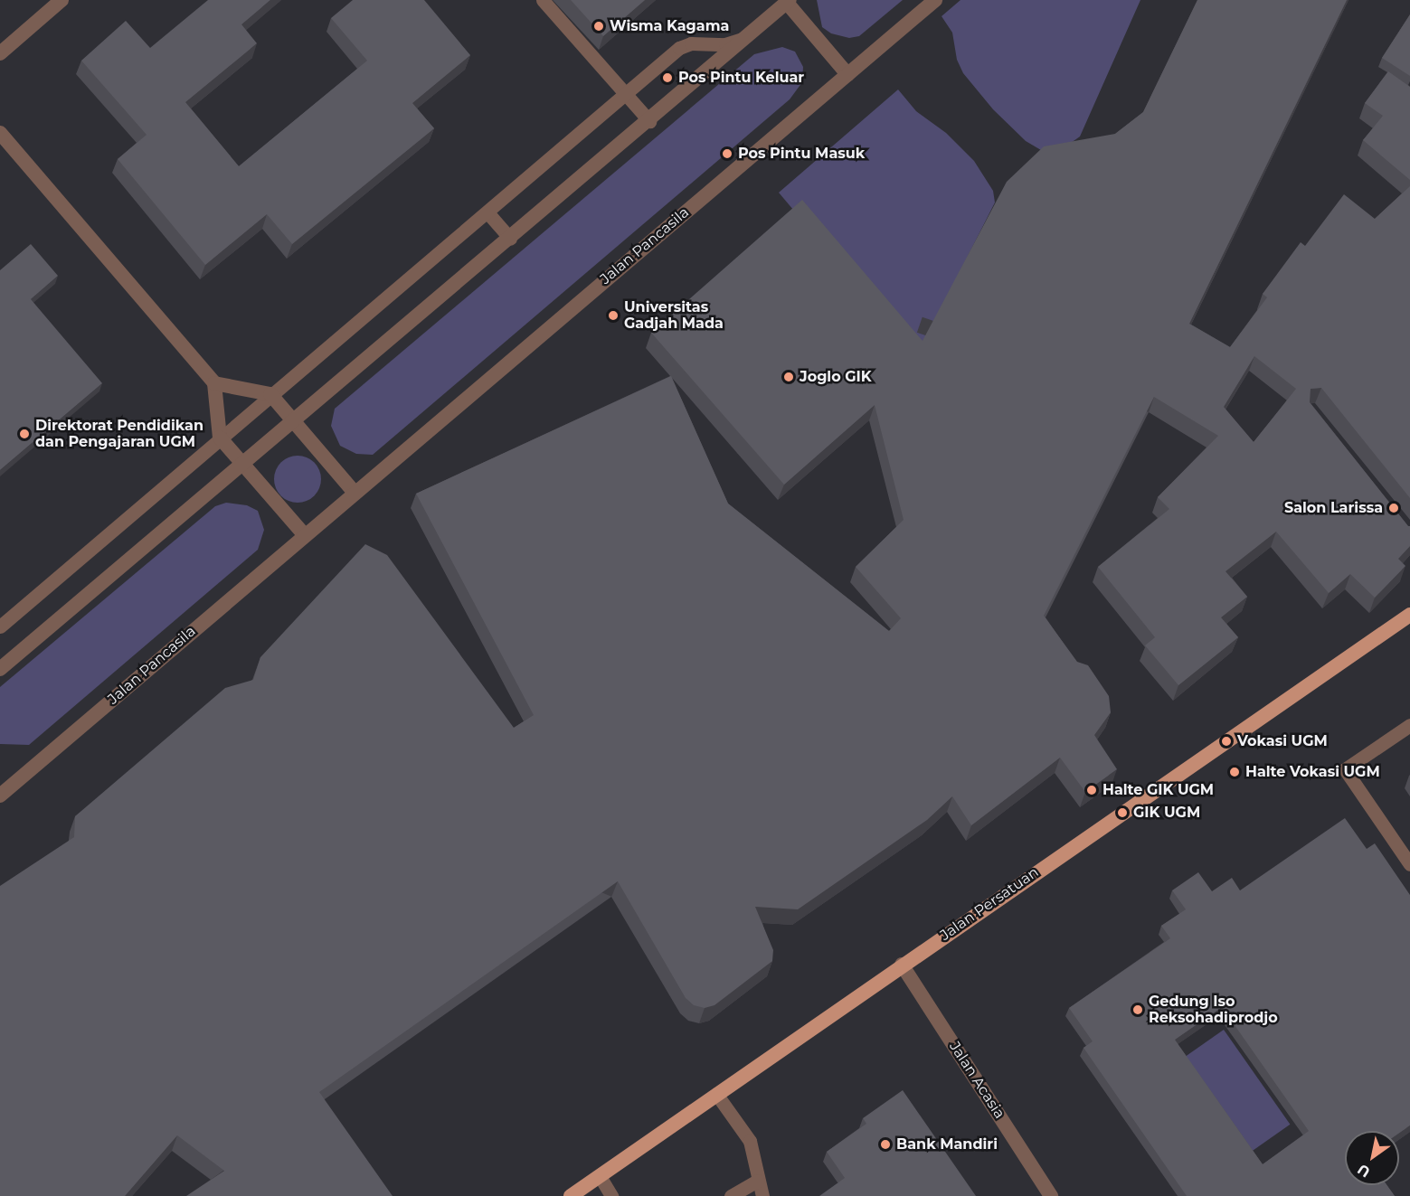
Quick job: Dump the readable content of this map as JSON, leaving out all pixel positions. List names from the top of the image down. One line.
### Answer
{"streets":{"main road":["Jalan Persatuan"],"street":["Jalan Pancasila","Jalan Acasia"]},"crossings":[["Jalan Persatuan","Jalan Acasia"]],"places":["Wisma Kagama","Pos Pintu Keluar","Pos Pintu Masuk","Universitas Gadjah Mada","Joglo GIK","Direktorat Pendidikan dan Pengajaran UGM","Salon Larissa","Vokasi UGM","Halte Vokasi UGM","Halte GIK UGM","GIK UGM","Gedung Iso Reksohadiprodjo","Bank Mandiri"],"north":"bottom left"}
